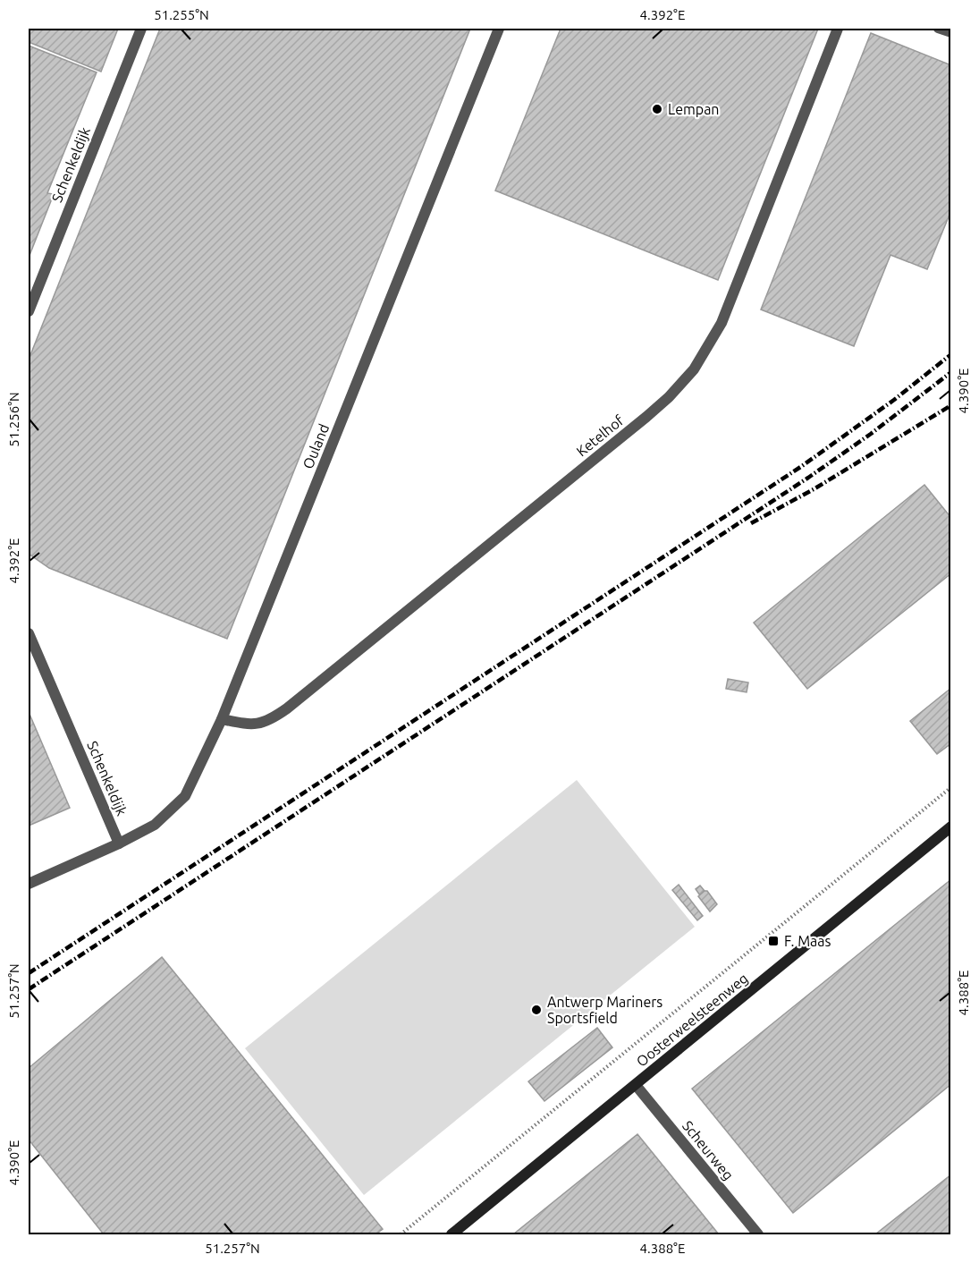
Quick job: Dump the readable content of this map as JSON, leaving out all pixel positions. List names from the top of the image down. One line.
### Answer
{"streets":{"main road":["Oosterweelsteenweg"],"street":["Schenkeldijk","Ketelhof","Ouland","Scheurweg"]},"crossings":[["Schenkeldijk","Ouland"],["Ketelhof","Ouland"],["Oosterweelsteenweg","Scheurweg"]],"places":{"other":["Lempan","Antwerp Mariners Sportsfield"],"transit":["F. Maas"]},"coordinates":["51.255°N","4.392°E","4.390°E","51.256°N","51.257°N","4.388°E"]}
